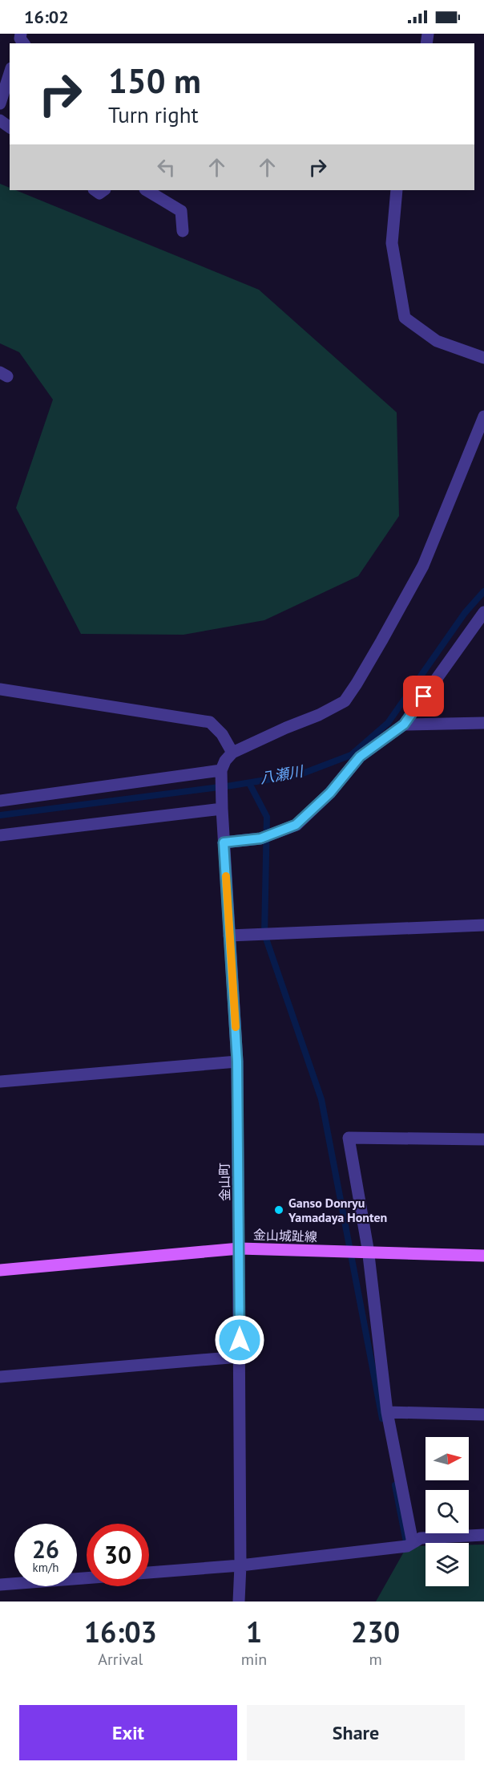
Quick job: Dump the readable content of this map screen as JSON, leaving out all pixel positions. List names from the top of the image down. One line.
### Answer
{"streets":{"main road":["金山城趾線"],"street":["金山町"]},"crossings":[["金山町","金山城趾線"]],"water":["八瀬川"],"places":["Ganso Donryu Yamadaya Honten"],"north":"right","page":{"status":"16:02","turn":["150 m","Turn right"],"speed":"26 km/h","limit":"30","eta":["16:03","Arrival","1","min","230","m"],"buttons":["Exit","Share"]}}
